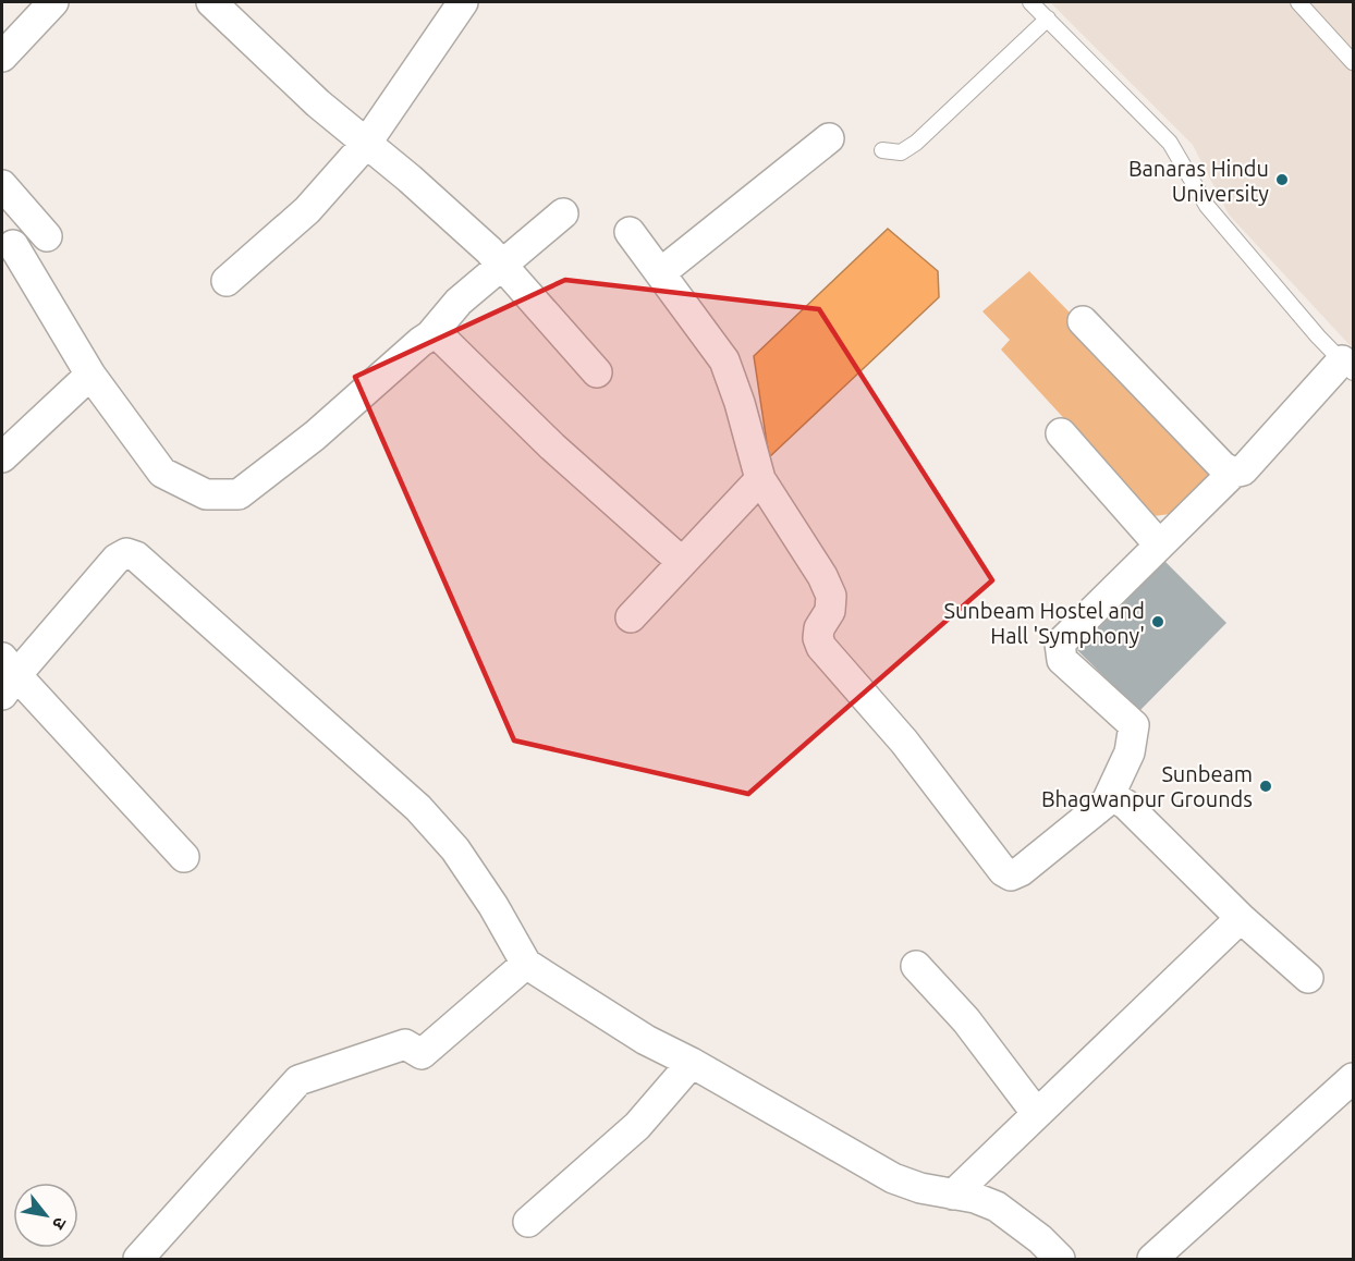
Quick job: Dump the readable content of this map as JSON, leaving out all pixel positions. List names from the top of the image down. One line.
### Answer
{"places":["Banaras Hindu University","Sunbeam Hostel and Hall 'Symphony'","Sunbeam Bhagwanpur Grounds"],"north":"bottom right"}
